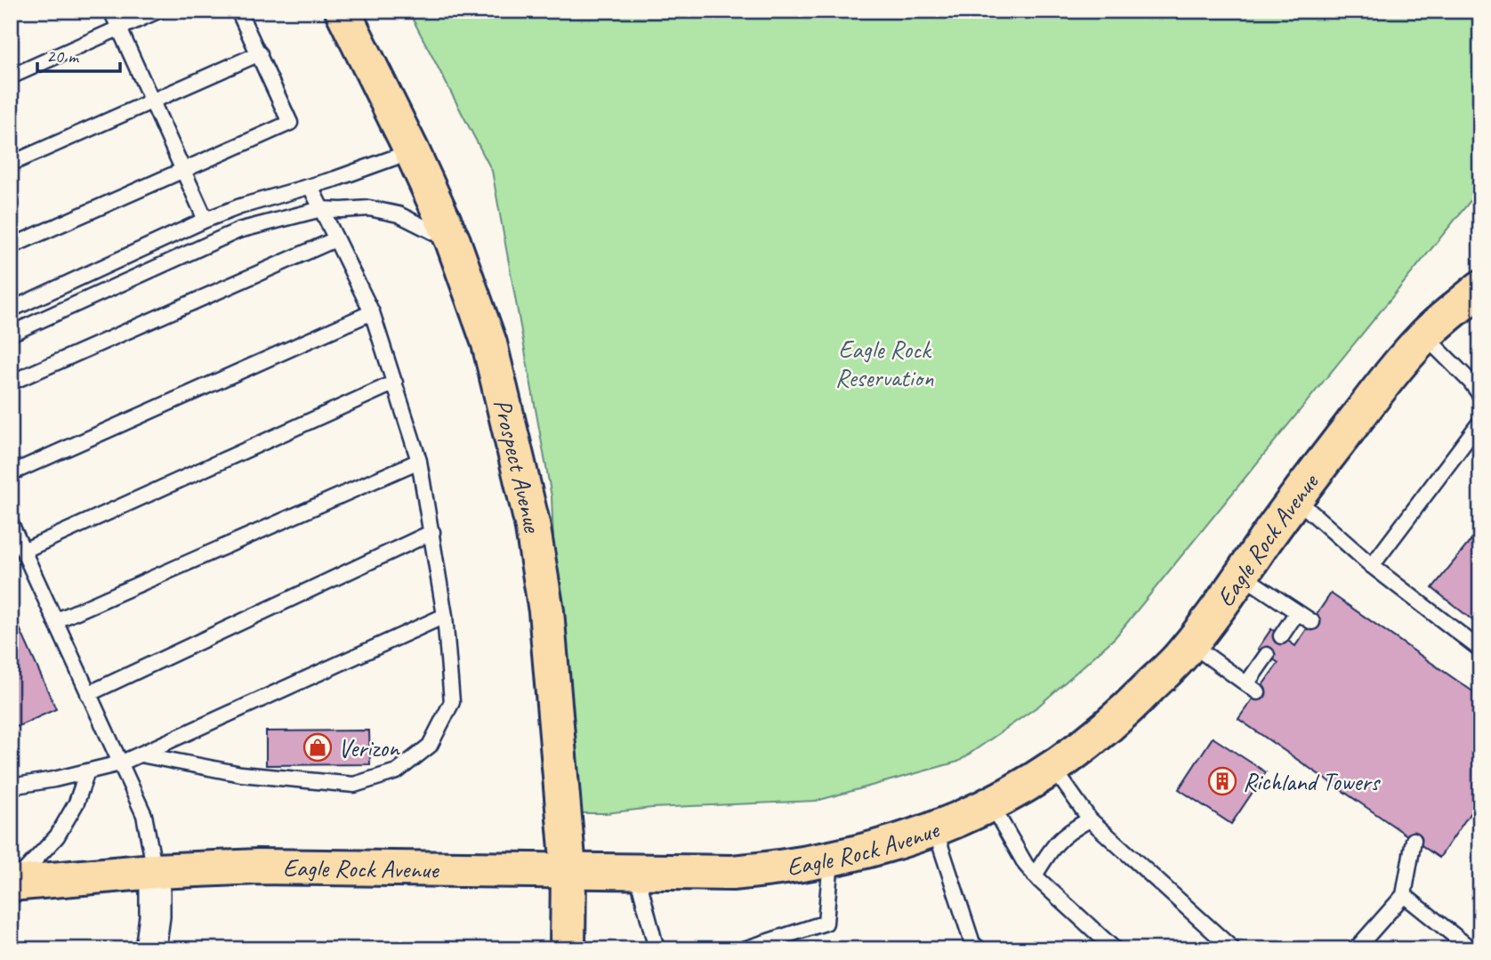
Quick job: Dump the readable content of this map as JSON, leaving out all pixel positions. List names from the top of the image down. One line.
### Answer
{"streets":{"main road":["Prospect Avenue","Eagle Rock Avenue"]},"crossings":[["Prospect Avenue","Eagle Rock Avenue"]],"parks":["Eagle Rock Reservation"],"places":{"shop":["Verizon"],"building":["Richland Towers"]},"scale_bar":"20 m"}
